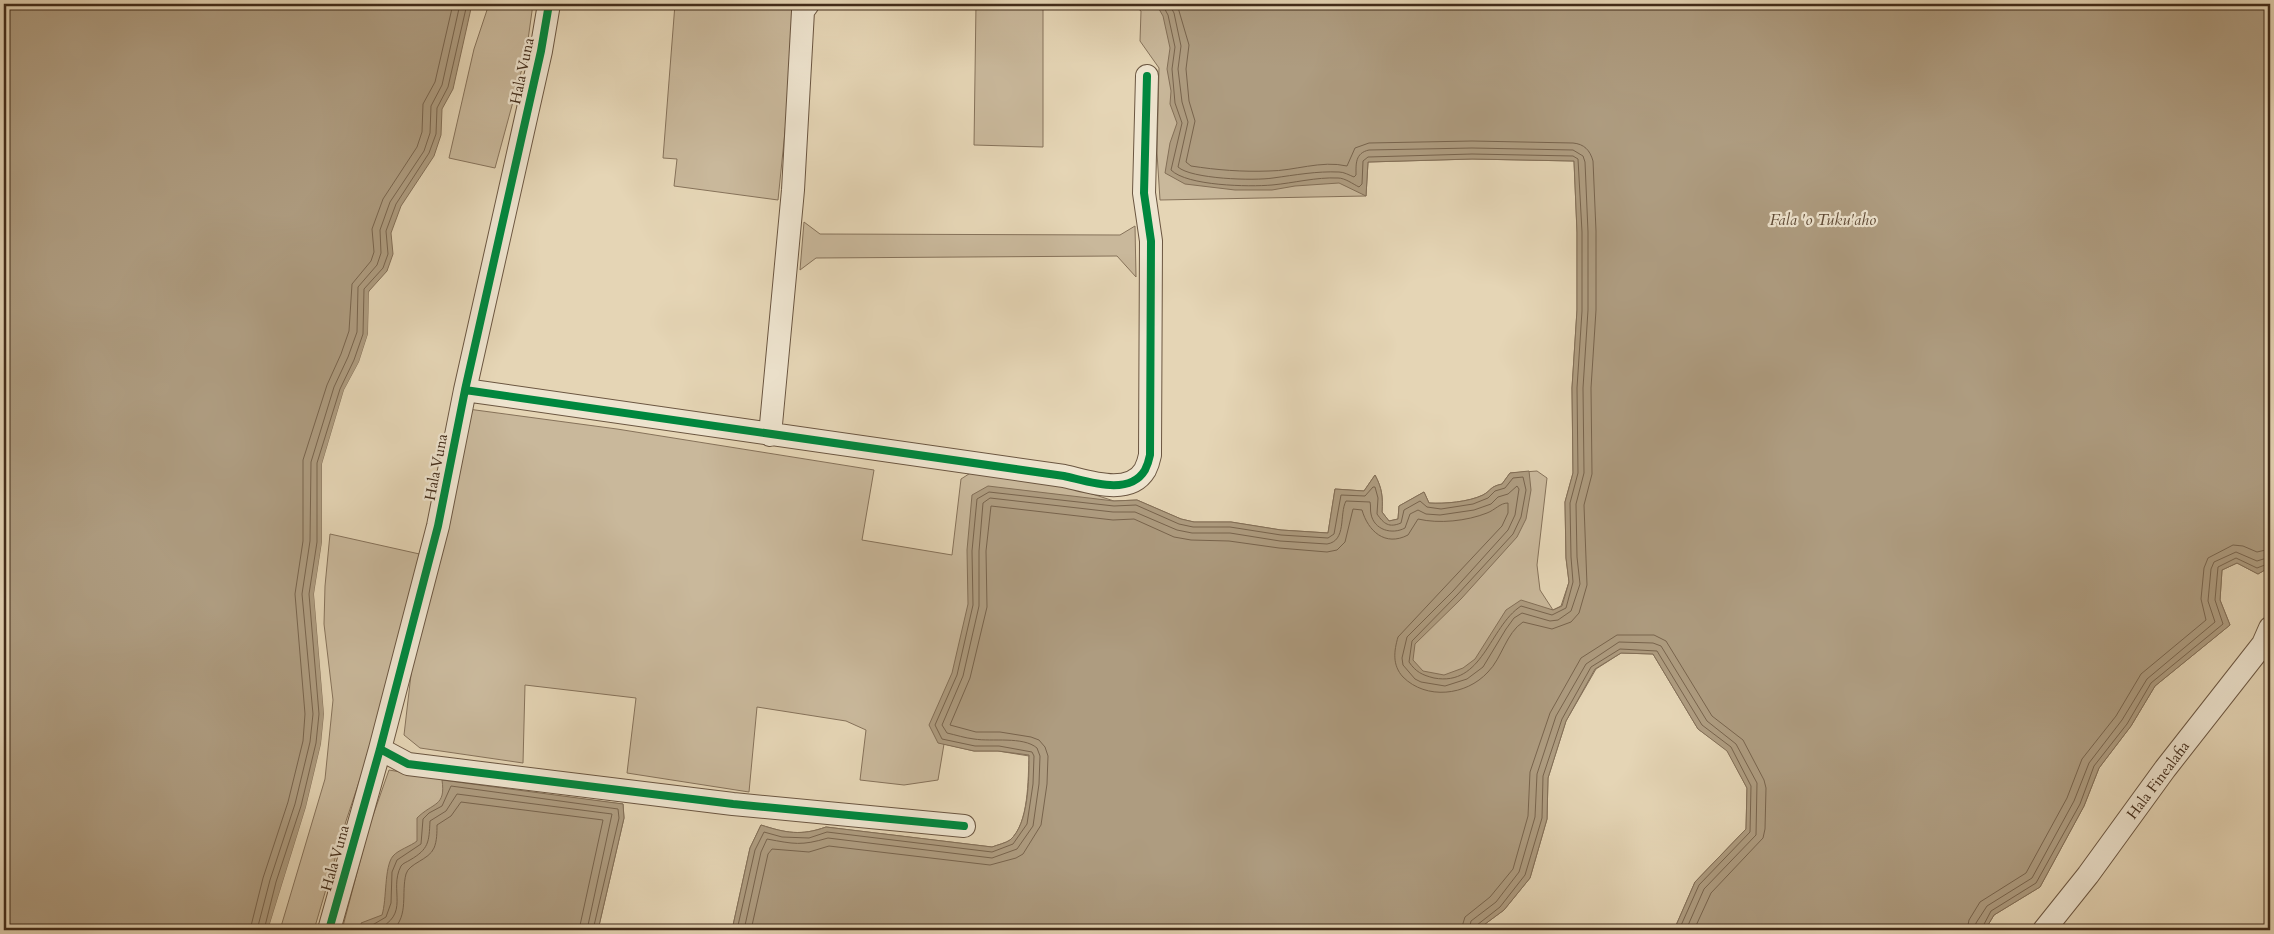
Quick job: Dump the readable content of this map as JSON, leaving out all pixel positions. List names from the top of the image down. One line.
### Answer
{"streets":{"street":["Hala Vuna","Hala Finealafia"]},"water":["Fala 'o Tuku'aho"]}
